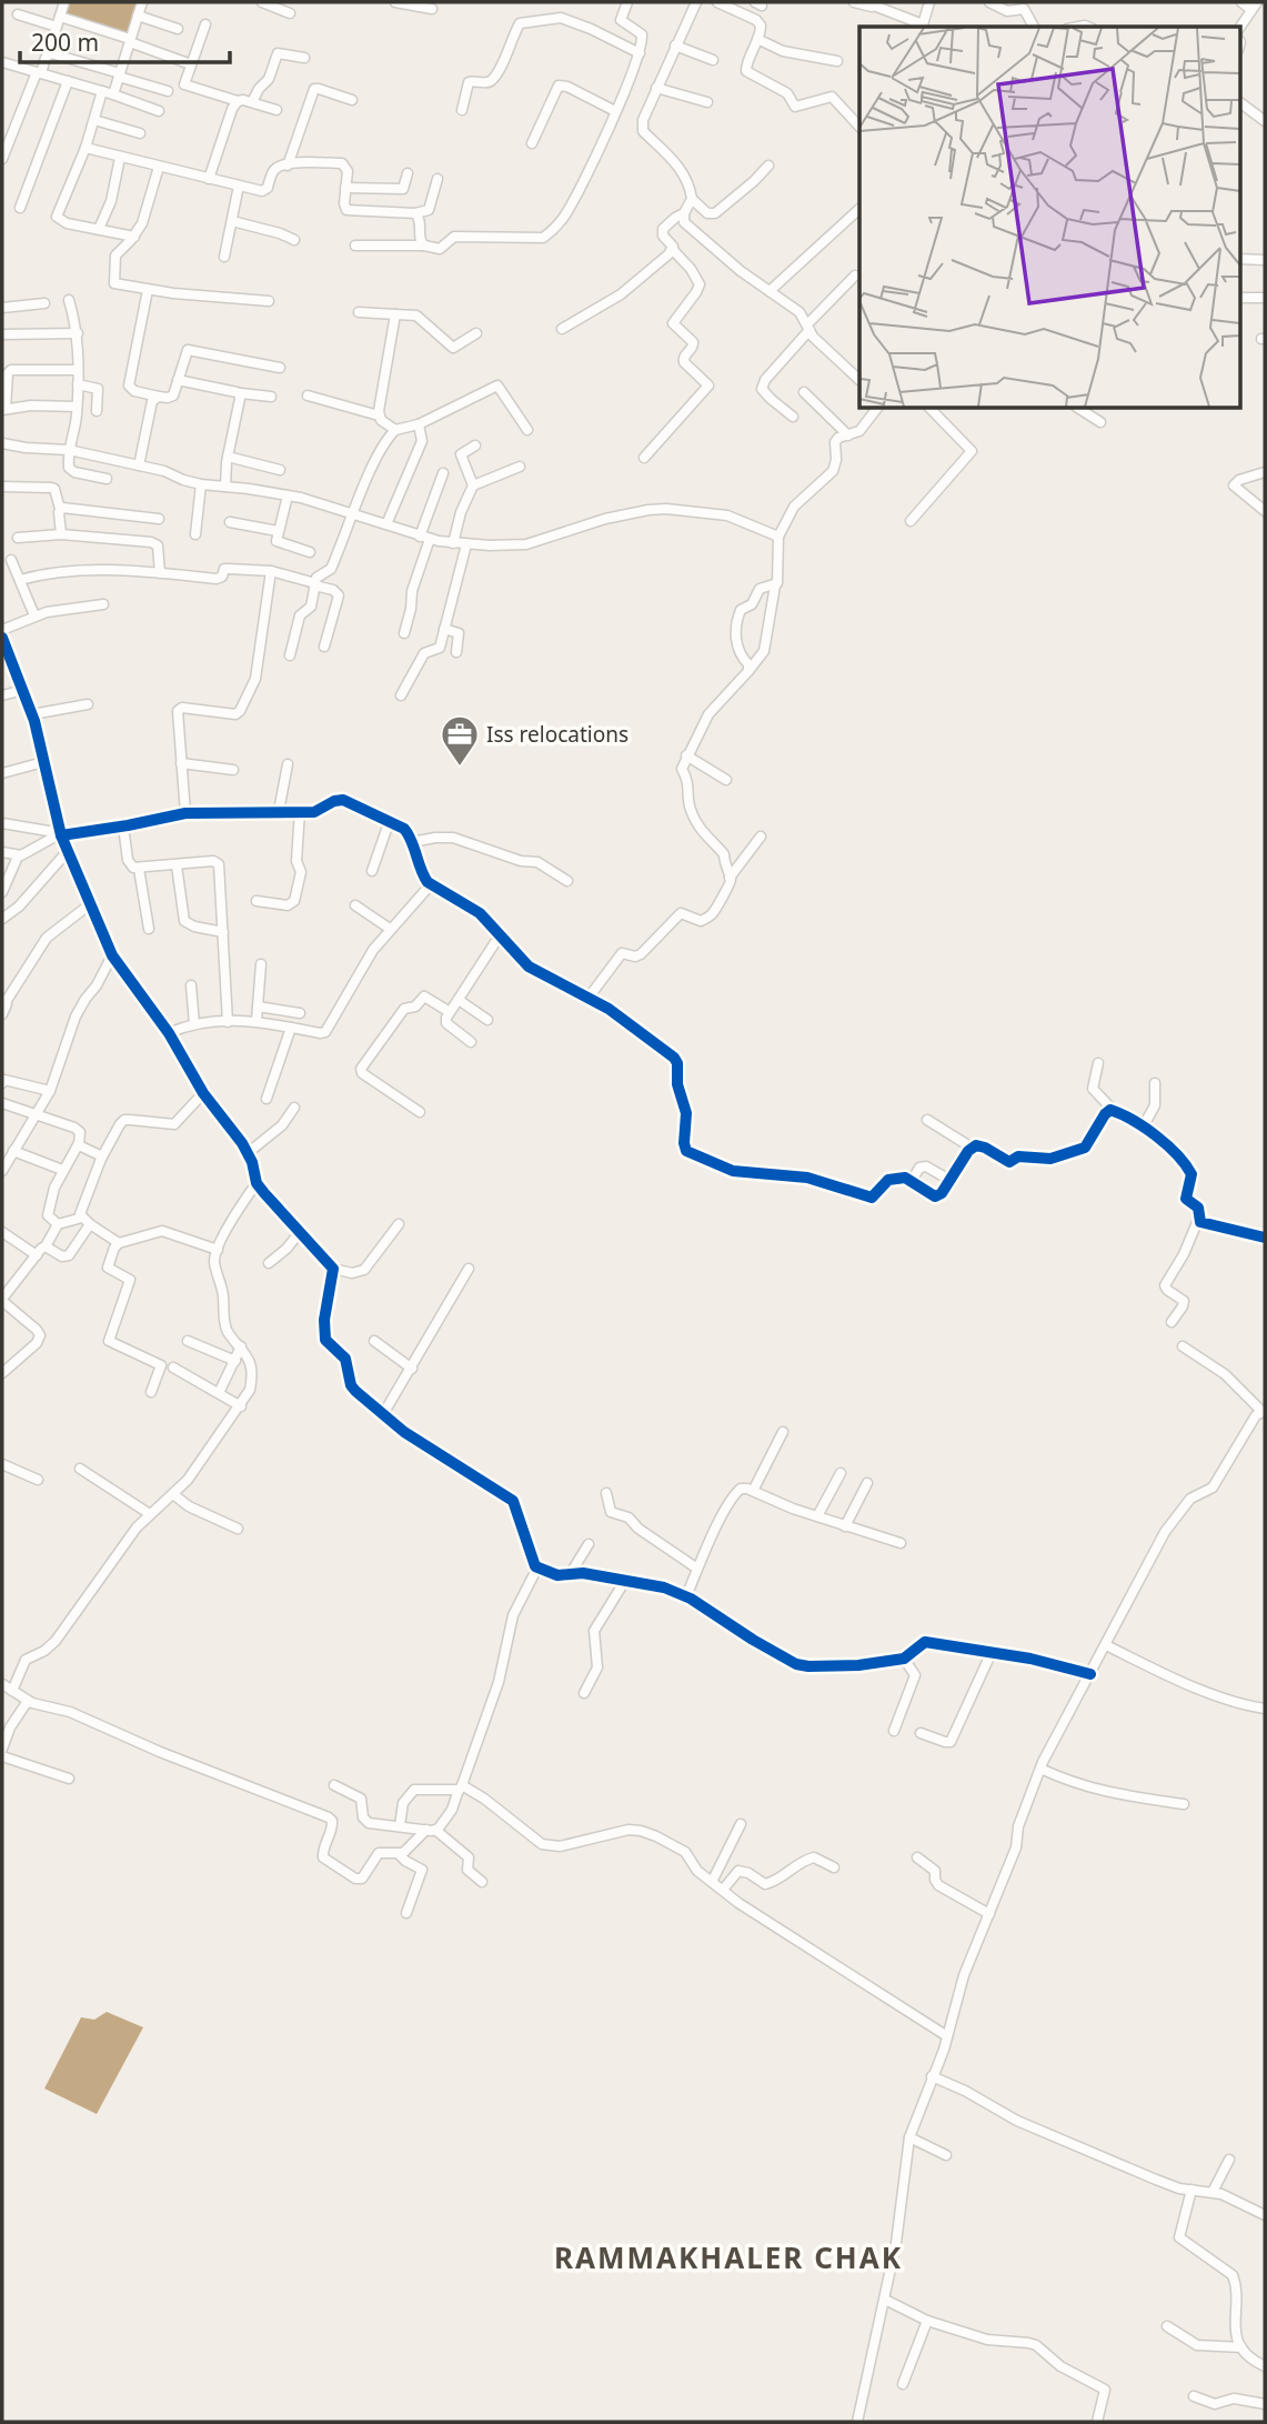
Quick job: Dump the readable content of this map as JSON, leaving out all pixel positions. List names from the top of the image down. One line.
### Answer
{"districts":["RAMMAKHALER CHAK"],"places":{"office":["Iss relocations"]},"scale_bar":"200 m"}
